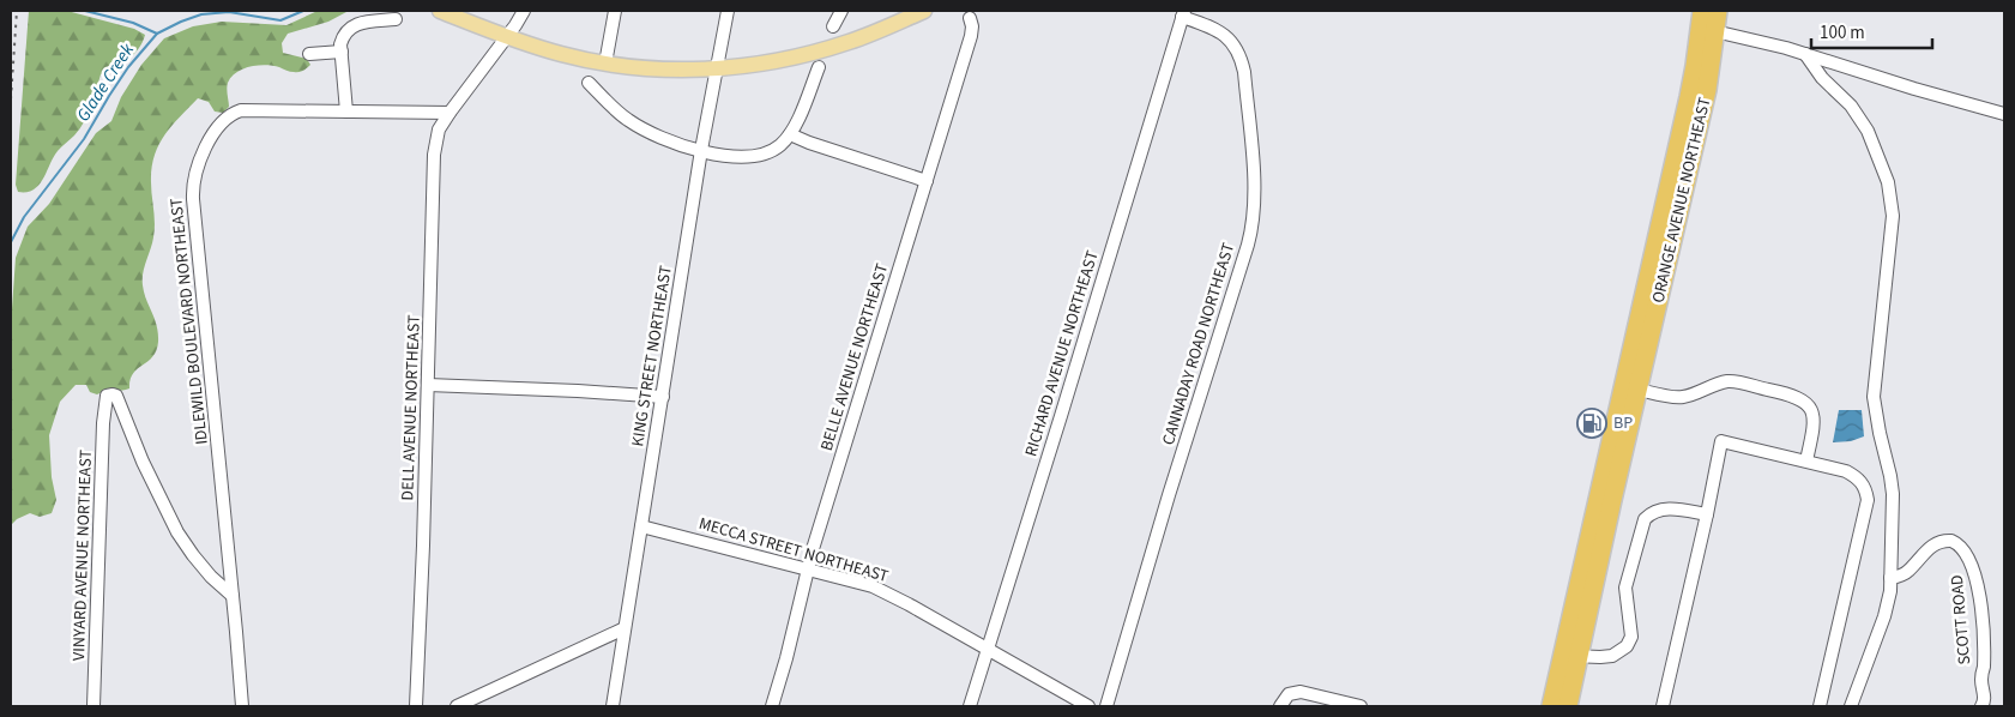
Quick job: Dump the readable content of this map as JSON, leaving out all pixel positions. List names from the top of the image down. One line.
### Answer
{"streets":{"highway":["ORANGE AVENUE NORTHEAST"],"street":["IDLEWILD BOULEVARD NORTHEAST","CANNADAY ROAD NORTHEAST","RICHARD AVENUE NORTHEAST","KING STREET NORTHEAST","BELLE AVENUE NORTHEAST","DELL AVENUE NORTHEAST","MECCA STREET NORTHEAST","VINYARD AVENUE NORTHEAST","SCOTT ROAD"]},"crossings":[["IDLEWILD BOULEVARD NORTHEAST","DELL AVENUE NORTHEAST"],["IDLEWILD BOULEVARD NORTHEAST","VINYARD AVENUE NORTHEAST"],["CANNADAY ROAD NORTHEAST","RICHARD AVENUE NORTHEAST"],["RICHARD AVENUE NORTHEAST","MECCA STREET NORTHEAST"],["KING STREET NORTHEAST","MECCA STREET NORTHEAST"],["BELLE AVENUE NORTHEAST","MECCA STREET NORTHEAST"]],"water":["Glade Creek"],"places":{"fuel station":["BP"]},"scale_bar":"100 m"}
